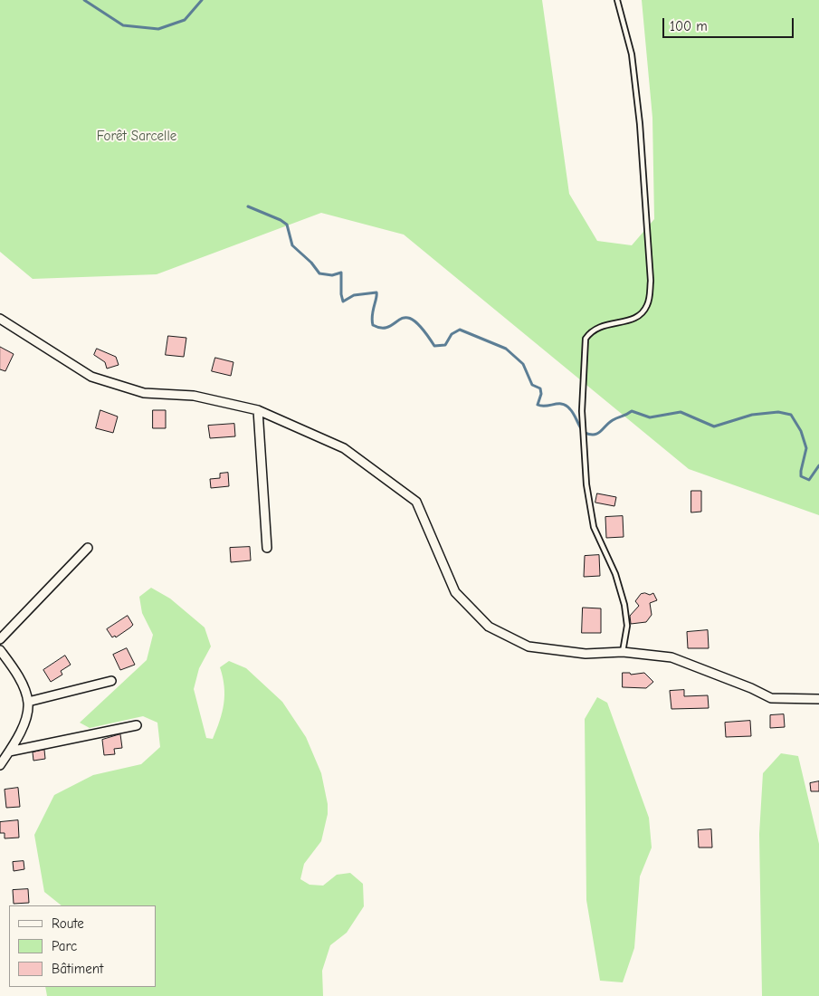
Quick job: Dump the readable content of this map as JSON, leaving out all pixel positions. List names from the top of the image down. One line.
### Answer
{"parks":["Forêt Sarcelle"],"legend":["Route","Parc","Bâtiment"],"scale_bar":"100 m"}
